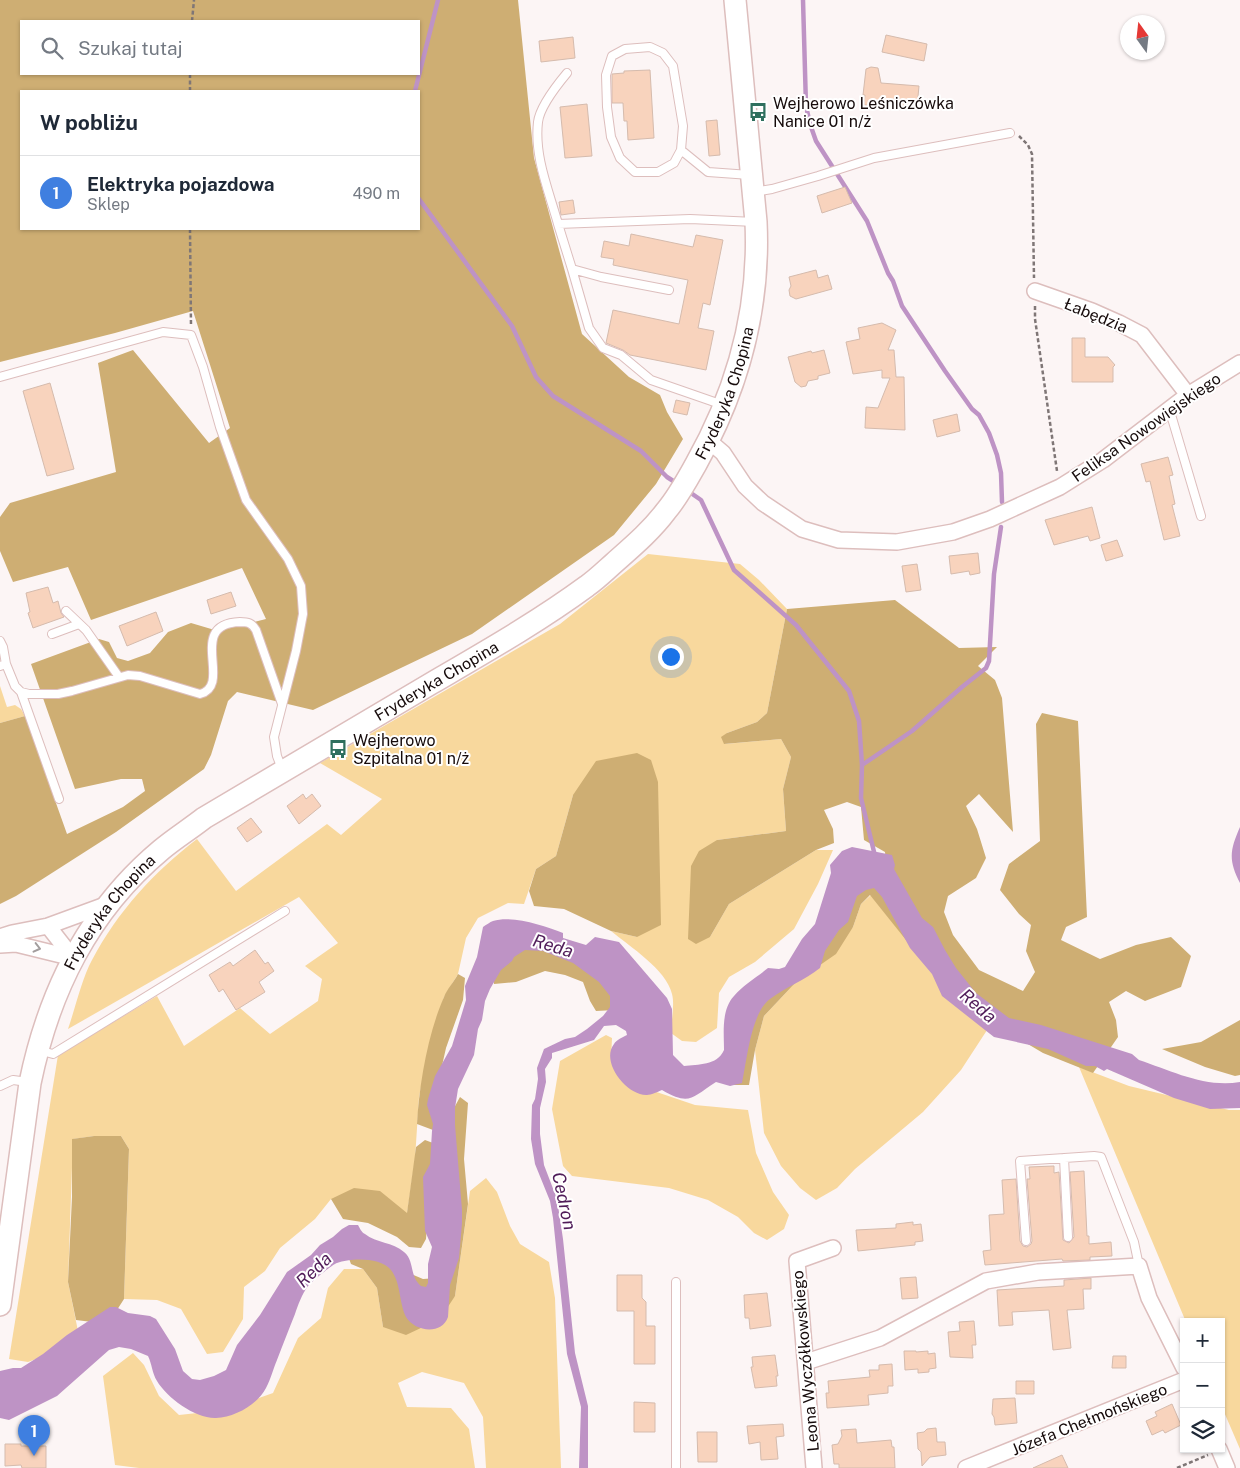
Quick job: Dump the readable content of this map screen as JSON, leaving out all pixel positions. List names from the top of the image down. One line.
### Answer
{"streets":{"street":["Łabędzia","Fryderyka Chopina","Feliksa Nowowiejskiego","Leona Wyczółkowskiego","Józefa Chełmońskiego"]},"crossings":[["Łabędzia","Feliksa Nowowiejskiego"],["Fryderyka Chopina","Feliksa Nowowiejskiego"]],"water":["Reda","Cedron"],"places":{"bus stop":["Wejherowo Leśniczówka Nanice 01 n/ż","Wejherowo Szpitalna 01 n/ż"]},"north":"top","page":{"search":"Szukaj tutaj","heading":"W pobliżu","list":[{"mark":"1","name":"Elektryka pojazdowa","note":"Sklep","value":"490 m"}],"map_buttons":["+","−"],"pins":"1"}}
